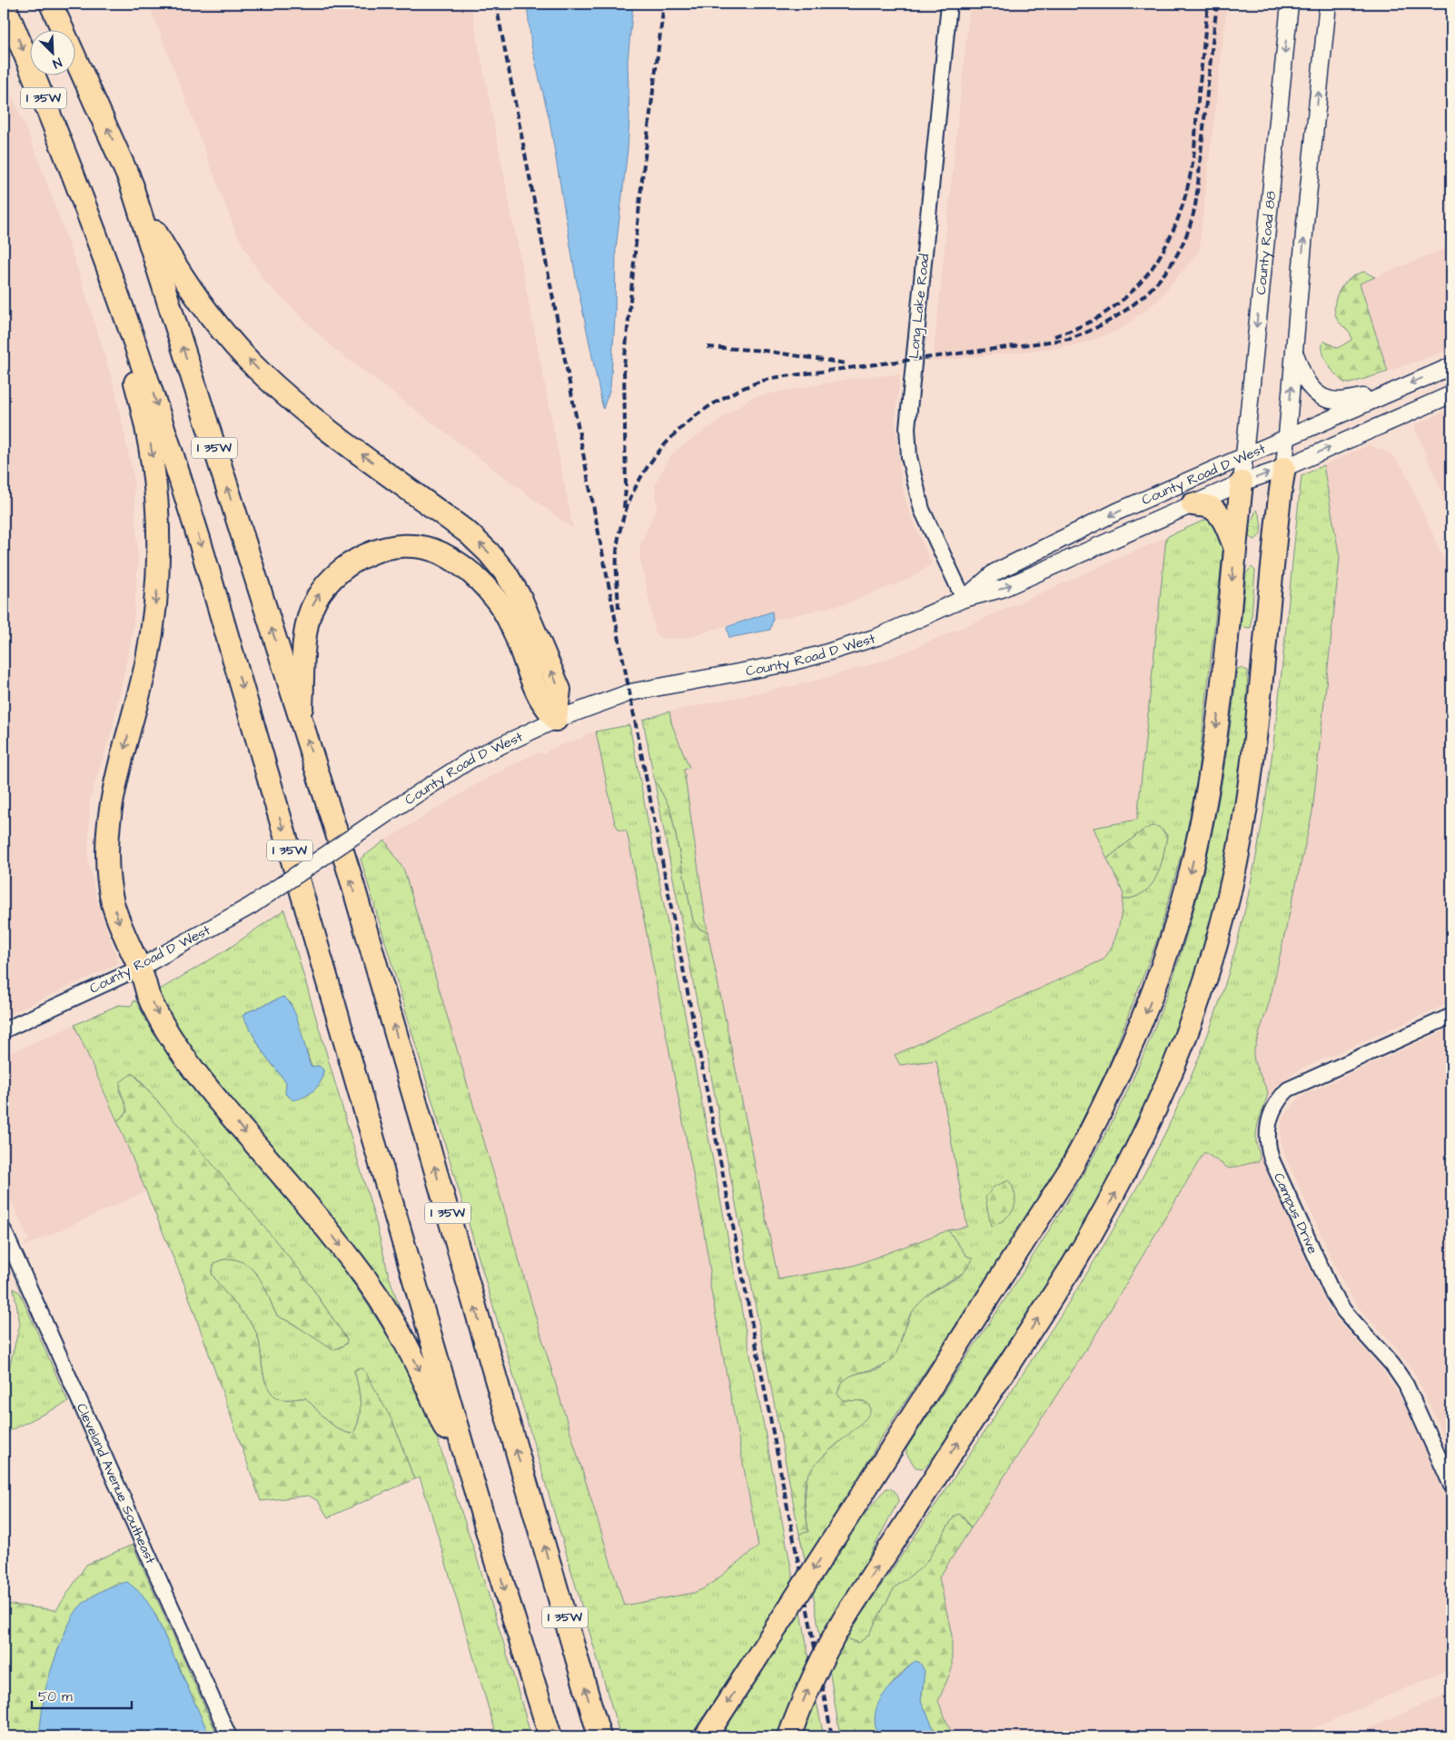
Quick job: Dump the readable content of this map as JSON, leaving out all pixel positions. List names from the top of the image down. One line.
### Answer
{"streets":{"highway":["I 35W"],"main road":["County Road 88","County Road D West"],"street":["Long Lake Road","Campus Drive","Cleveland Avenue Southeast"]},"crossings":[["County Road 88","County Road D West"],["Long Lake Road","County Road D West"]],"scale_bar":"50 m","north":"bottom right"}
